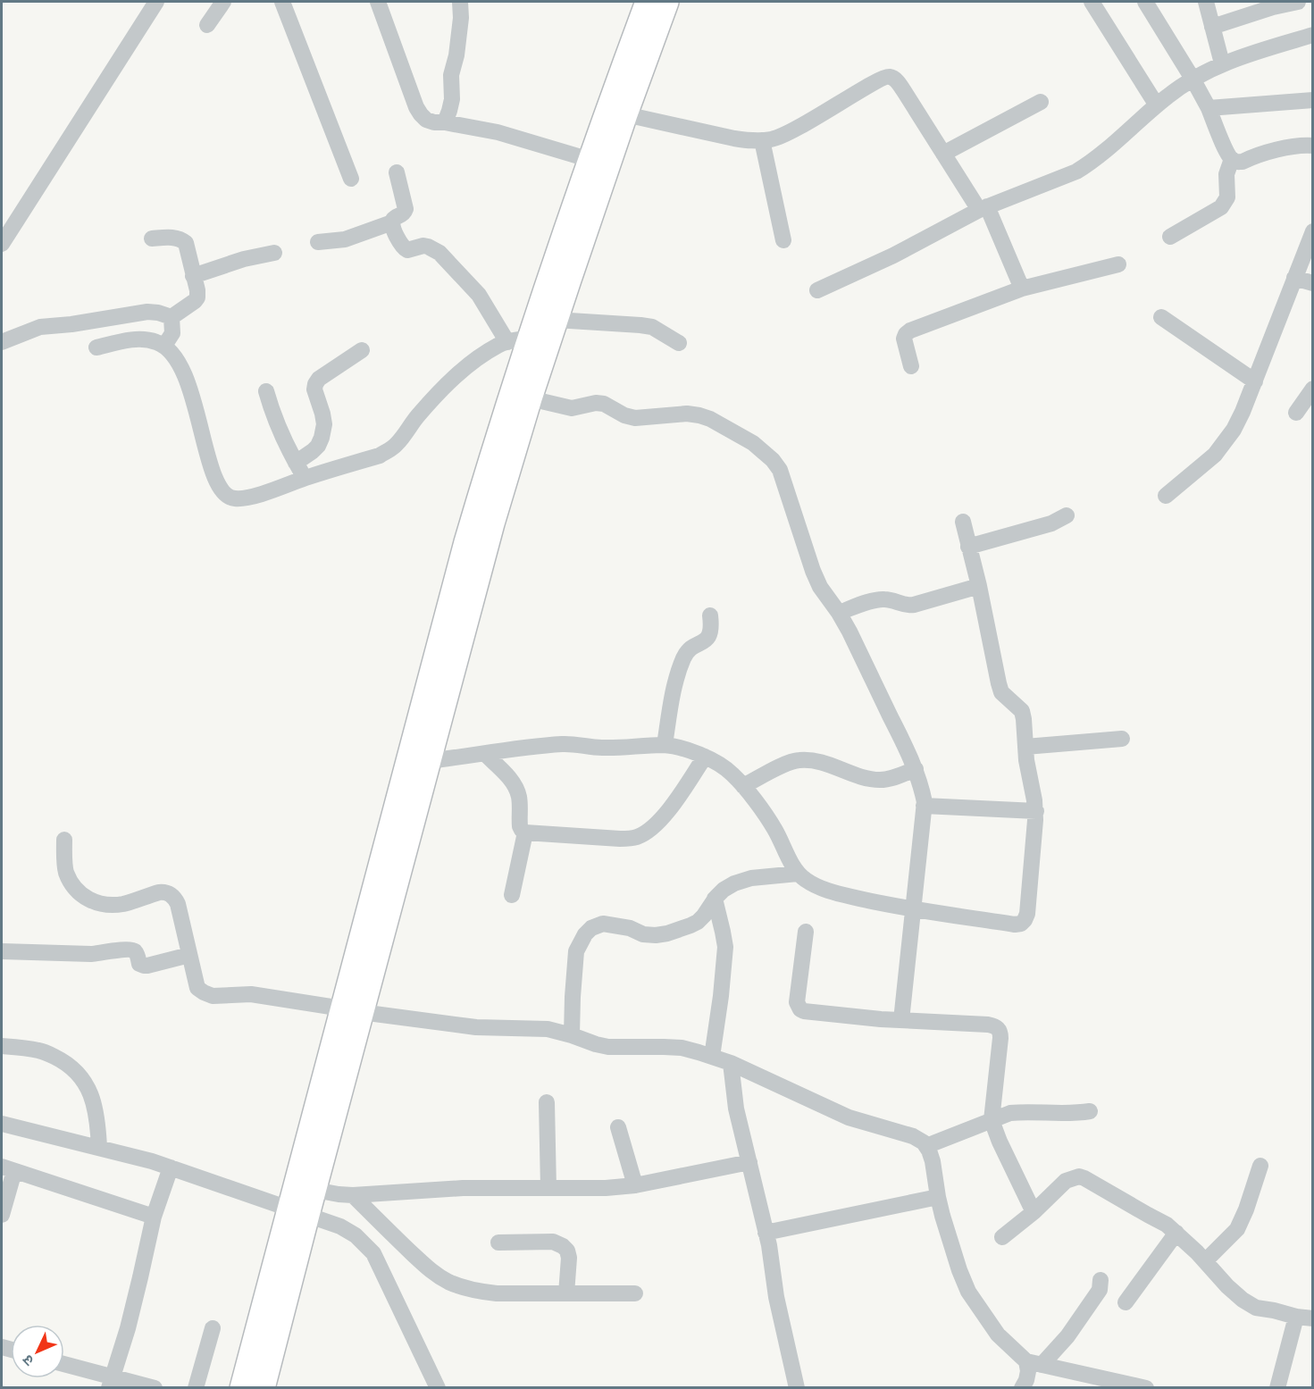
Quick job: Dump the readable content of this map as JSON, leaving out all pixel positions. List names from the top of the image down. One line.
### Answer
{"north":"bottom left"}
